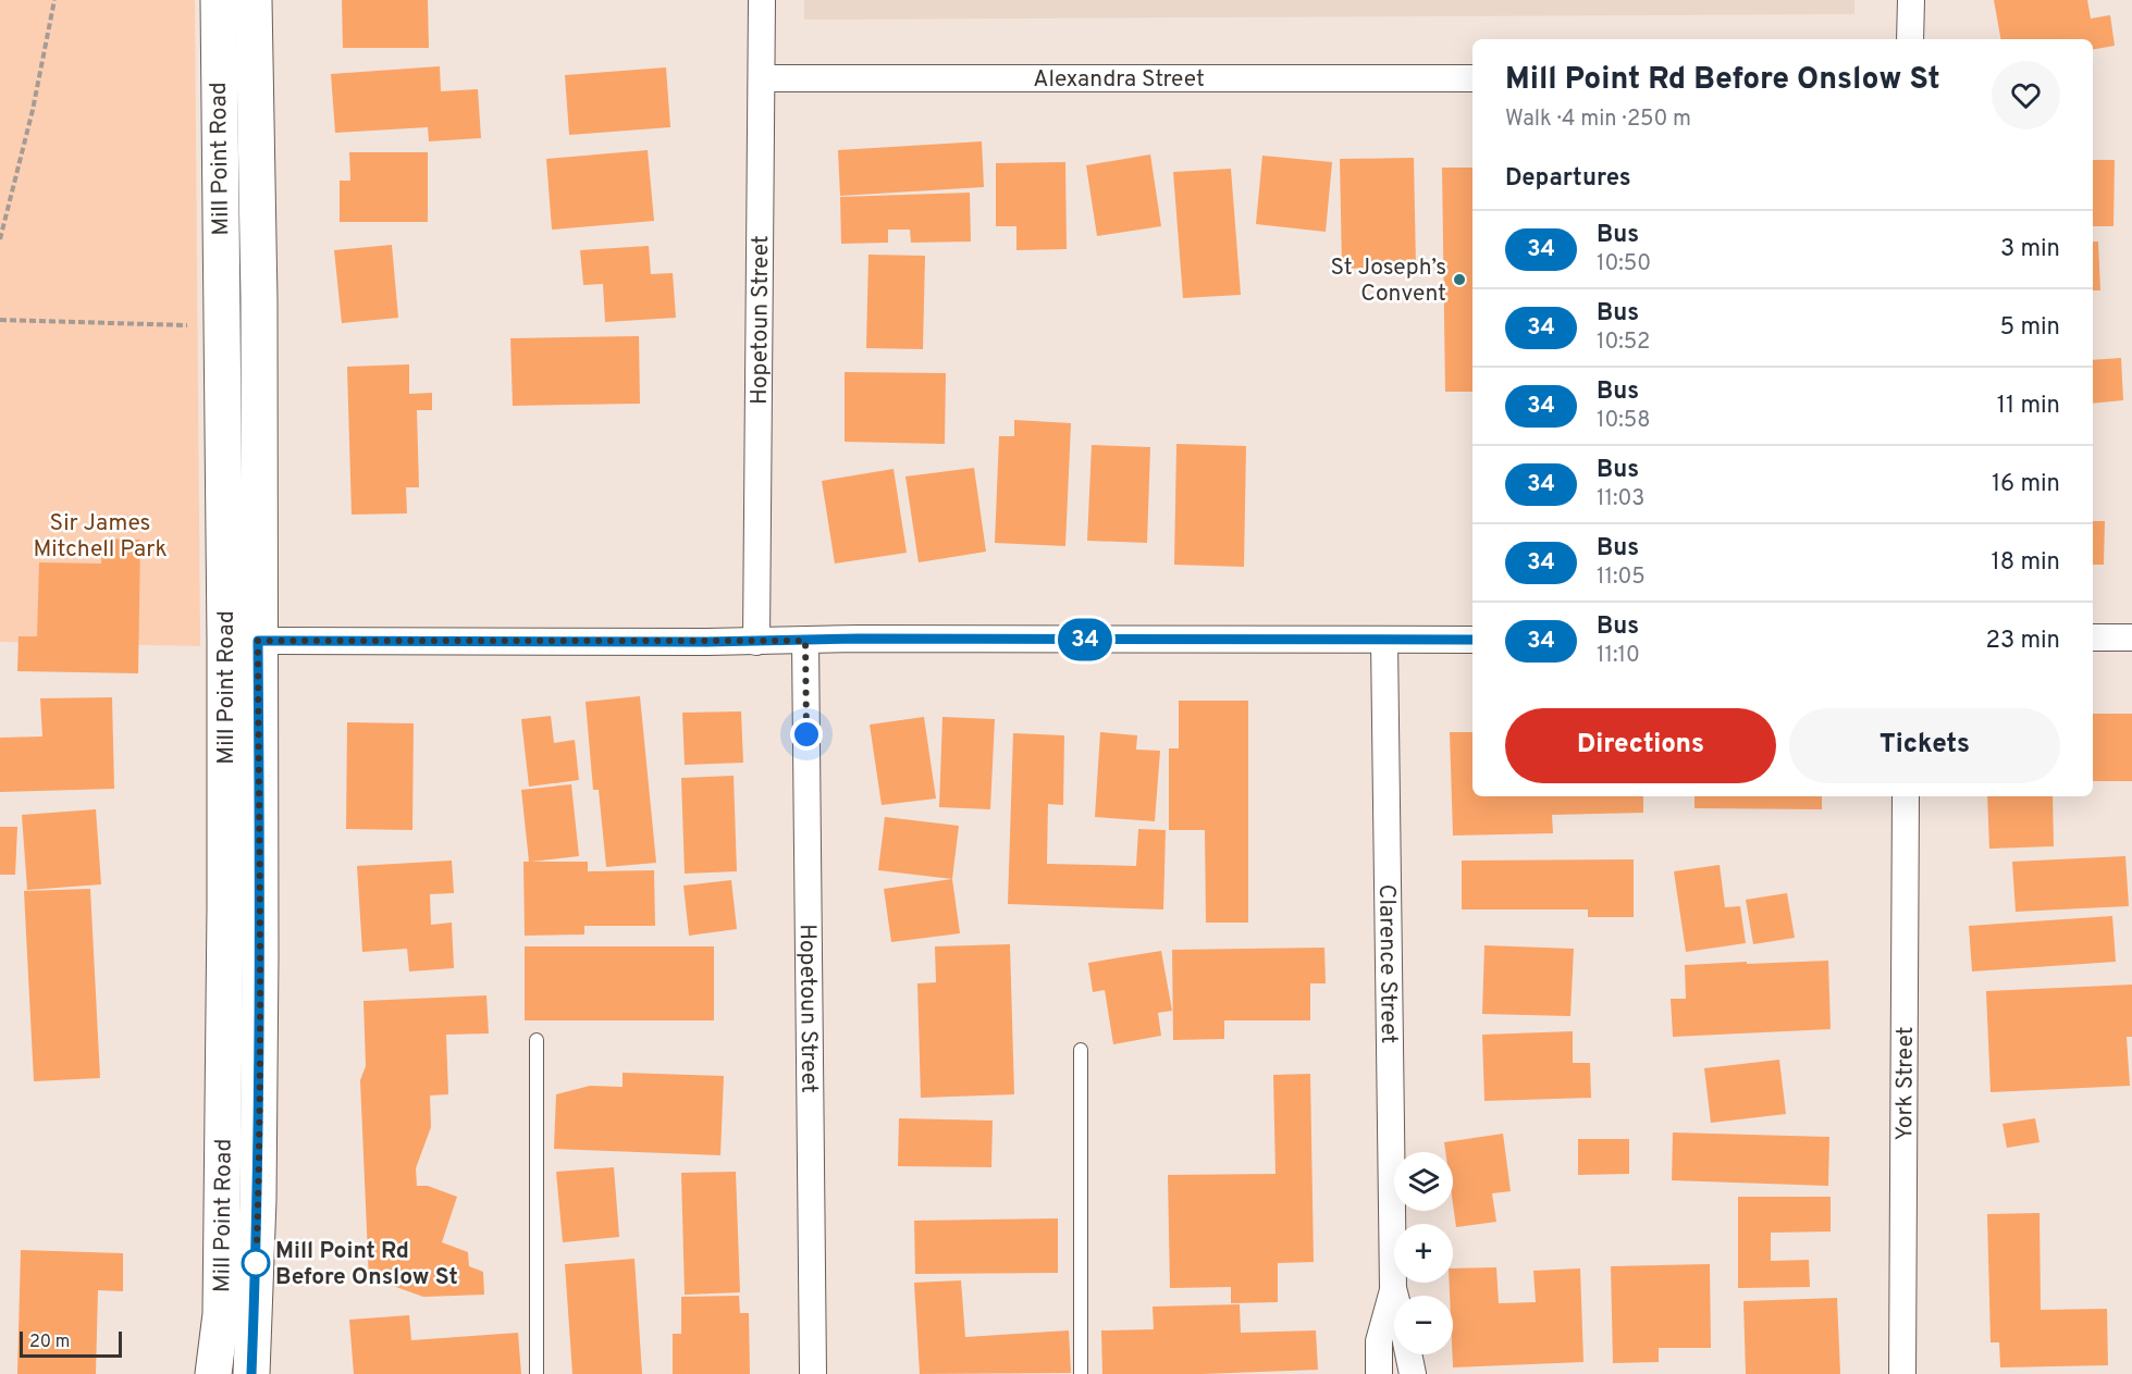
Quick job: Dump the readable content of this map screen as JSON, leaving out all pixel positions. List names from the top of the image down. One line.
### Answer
{"streets":{"main road":["Mill Point Road"],"street":["Alexandra Street","Hopetoun Street","Clarence Street","York Street"]},"crossings":[["Alexandra Street","Hopetoun Street"]],"parks":["Sir James Mitchell Park"],"places":["St Joseph’s Convent","Mill Point Rd Before Onslow St"],"lines":["bus line 34"],"scale_bar":"20 m","page":{"on_map":"34","heading":[["Mill Point Rd Before Onslow St","Walk · 4 min · 250 m"],"Departures"],"list":[{"mark":"34","name":"Bus","note":"10:50","value":"3 min"},{"mark":"34","name":"Bus","note":"10:52","value":"5 min"},{"mark":"34","name":"Bus","note":"10:58","value":"11 min"},{"mark":"34","name":"Bus","note":"11:03","value":"16 min"},{"mark":"34","name":"Bus","note":"11:05","value":"18 min"},{"mark":"34","name":"Bus","note":"11:10","value":"23 min"}],"buttons":["Directions","Tickets"],"map_buttons":["+","−"],"scale":"20 m"}}
